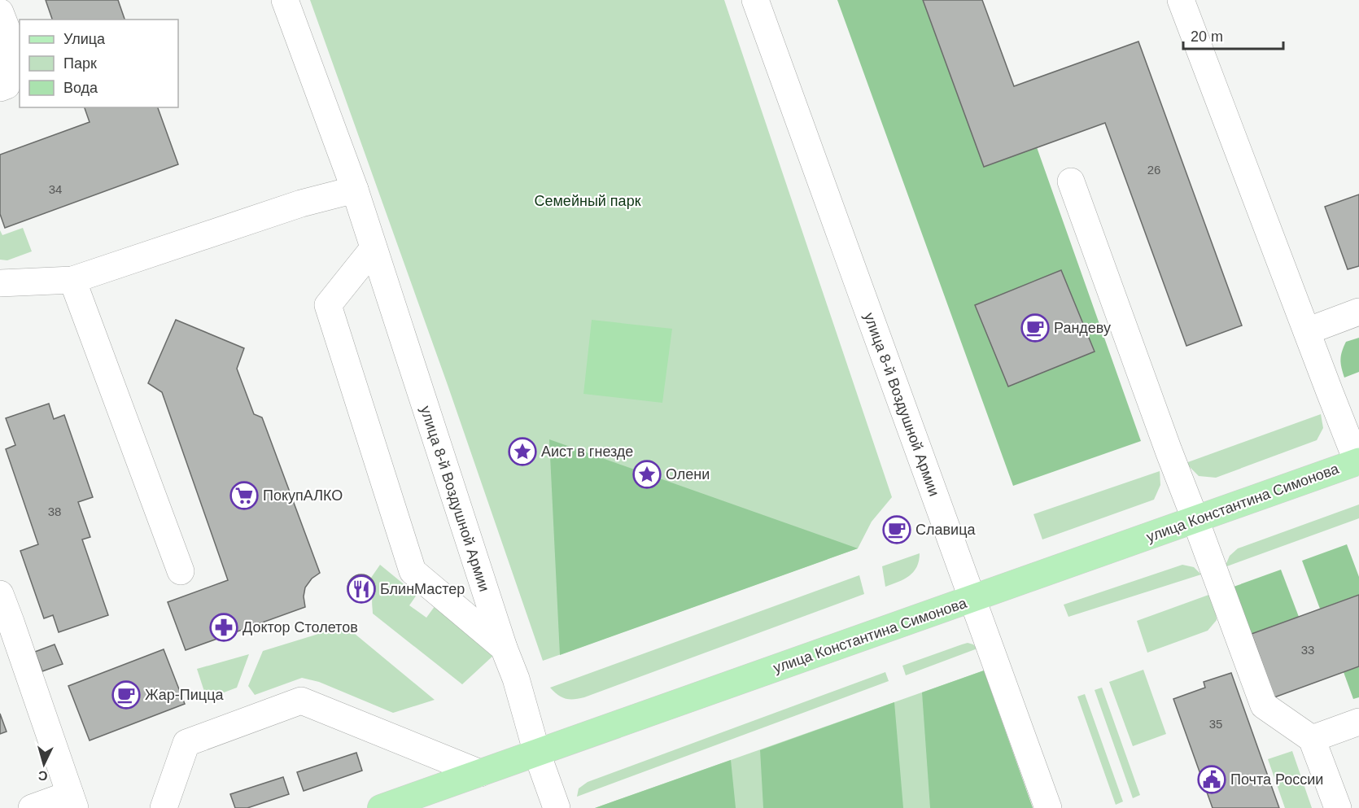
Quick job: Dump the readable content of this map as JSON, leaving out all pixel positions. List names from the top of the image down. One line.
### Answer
{"streets":{"main road":["улица Константина Симонова"],"street":["улица 8-й Воздушной Армии"]},"crossings":[["улица 8-й Воздушной Армии","улица Константина Симонова"]],"parks":["Семейный парк"],"places":{"cafe":["Рандеву","Славица","Жар-Пицца"],"place":["Аист в гнезде","Олени"],"supermarket":["ПокупАЛКО"],"restaurant":["БлинМастер"],"pharmacy":["Доктор Столетов"],"public building":["Почта России"]},"house_numbers":["26","34","38","33","35"],"legend":["Улица","Парк","Вода"],"scale_bar":"20 m","north":"bottom"}
